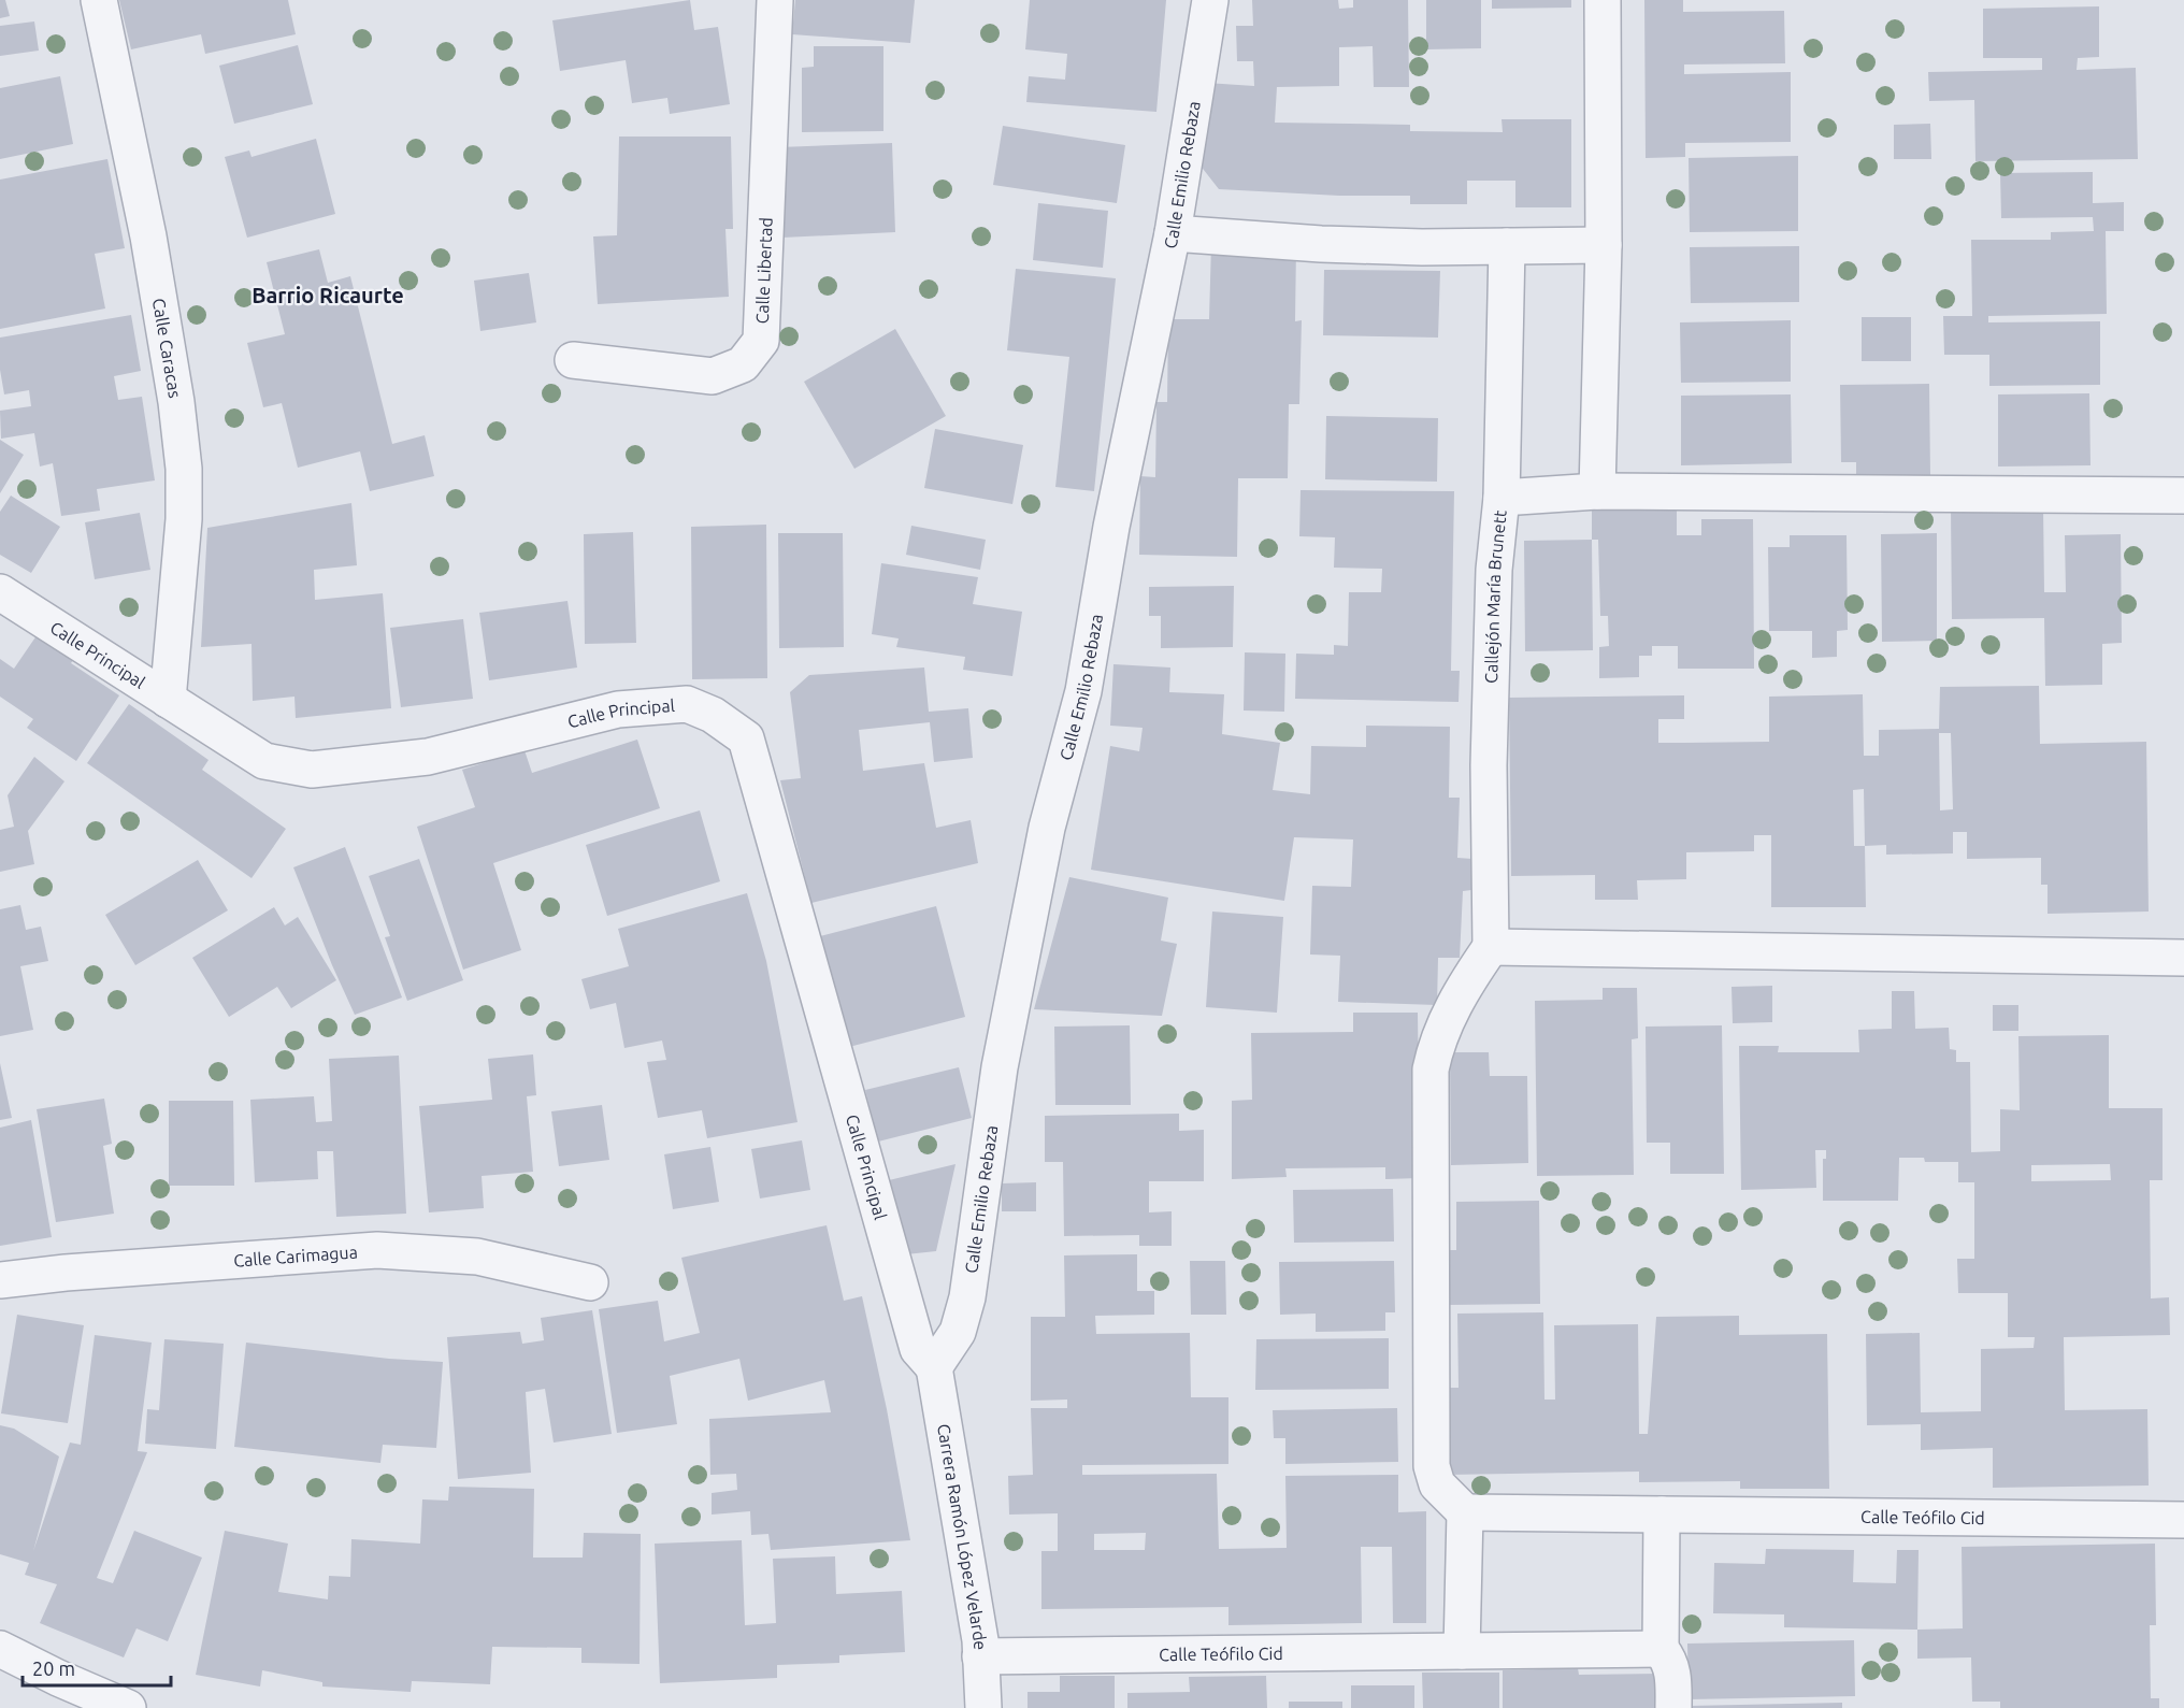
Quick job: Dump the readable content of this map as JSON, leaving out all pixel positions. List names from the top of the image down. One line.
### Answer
{"streets":{"street":["Calle Emilio Rebaza","Calle Libertad","Calle Caracas","Callejón María Brunett","Calle Principal","Calle Carimagua","Calle Teófilo Cid","Carrera Ramón López Velarde"]},"crossings":[["Calle Emilio Rebaza","Calle Principal"],["Calle Emilio Rebaza","Carrera Ramón López Velarde"],["Calle Caracas","Calle Principal"],["Calle Principal","Carrera Ramón López Velarde"],["Calle Teófilo Cid","Carrera Ramón López Velarde"]],"districts":["Barrio Ricaurte"],"scale_bar":"20 m"}
